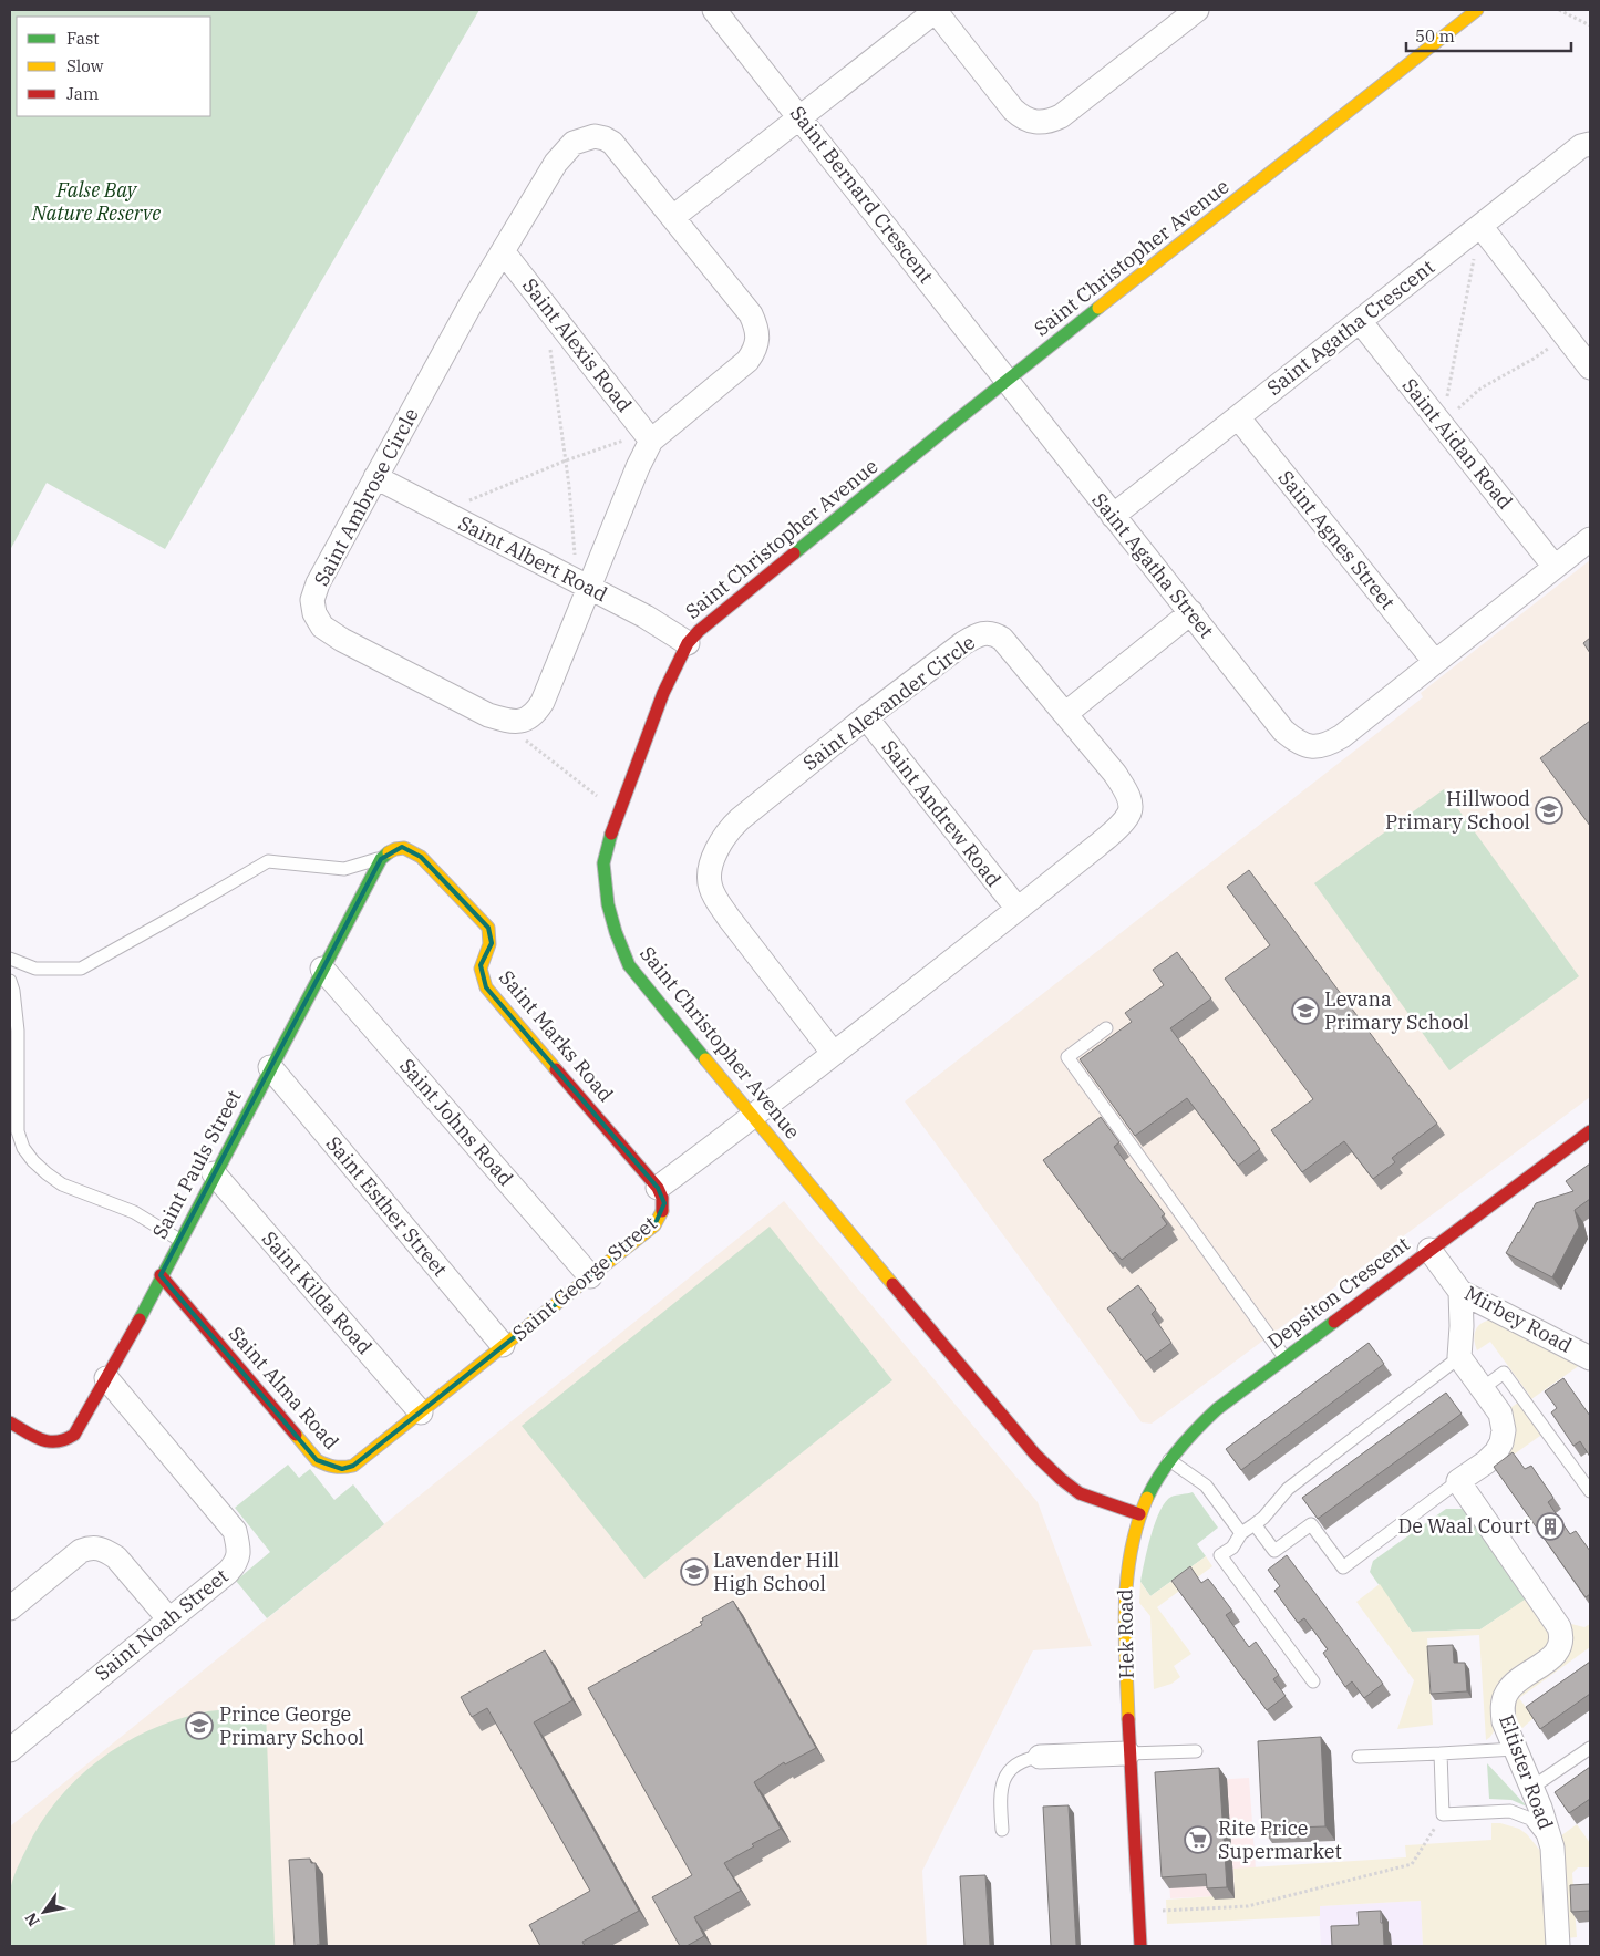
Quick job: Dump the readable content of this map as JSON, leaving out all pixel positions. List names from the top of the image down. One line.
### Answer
{"streets":{"street":["Saint Bernard Crescent","Saint Christopher Avenue","Saint Agatha Crescent","Saint Alexis Road","Saint Aidan Road","Saint Ambrose Circle","Saint Agnes Street","Saint Albert Road","Saint Agatha Street","Saint Alexander Circle","Saint Andrew Road","Saint Marks Road","Saint Johns Road","Saint Pauls Street","Saint Esther Street","Saint George Street","Saint Kilda Road","Depsiton Crescent","Mirbey Road","Saint Alma Road","Saint Noah Street","Hek Road","Eltister Road"]},"crossings":[["Saint Bernard Crescent","Saint Christopher Avenue"],["Saint Bernard Crescent","Saint Agatha Street"],["Saint Christopher Avenue","Saint Albert Road"],["Saint Christopher Avenue","Saint Agatha Street"],["Saint Christopher Avenue","Saint Alexander Circle"],["Saint Christopher Avenue","Saint George Street"],["Saint Christopher Avenue","Depsiton Crescent"],["Saint Christopher Avenue","Hek Road"],["Saint Agatha Crescent","Saint Aidan Road"],["Saint Agatha Crescent","Saint Agnes Street"],["Saint Agatha Crescent","Saint Agatha Street"],["Saint Alexis Road","Saint Ambrose Circle"],["Saint Ambrose Circle","Saint Albert Road"],["Saint Agnes Street","Saint Agatha Street"],["Saint Alexander Circle","Saint Andrew Road"],["Saint Alexander Circle","Saint George Street"],["Saint Marks Road","Saint George Street"],["Saint Johns Road","Saint Pauls Street"],["Saint Johns Road","Saint George Street"],["Saint Pauls Street","Saint Esther Street"],["Saint Pauls Street","Saint Kilda Road"],["Saint Pauls Street","Saint Alma Road"],["Saint Pauls Street","Saint Noah Street"],["Saint Esther Street","Saint George Street"],["Saint George Street","Saint Kilda Road"],["Saint George Street","Saint Alma Road"],["Saint Kilda Road","Saint Alma Road"],["Depsiton Crescent","Mirbey Road"],["Depsiton Crescent","Hek Road"]],"parks":["False Bay Nature Reserve"],"places":{"school or university":["Hillwood Primary School","Levana Primary School","Lavender Hill High School","Prince George Primary School"],"building":["De Waal Court"],"supermarket":["Rite Price Supermarket"]},"legend":["Fast","Slow","Jam"],"scale_bar":"50 m","north":"bottom left"}
